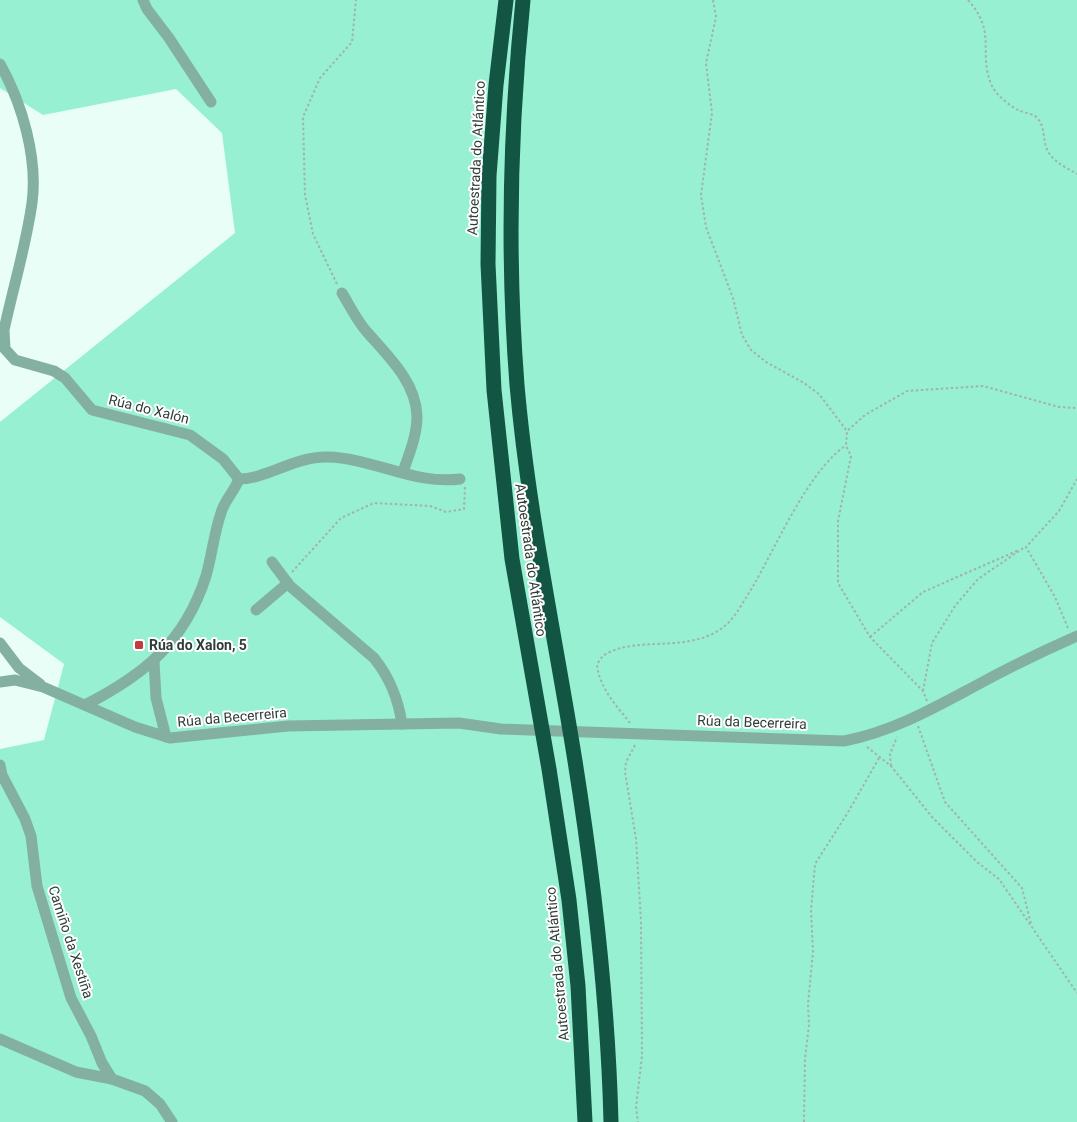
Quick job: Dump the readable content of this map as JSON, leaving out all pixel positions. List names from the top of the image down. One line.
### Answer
{"streets":{"highway":["Autoestrada do Atlántico"],"street":["Rúa do Xalón","Rúa da Becerreira","Camiño da Xestiña"]},"places":{"transit":["Rúa do Xalon, 5"]}}
